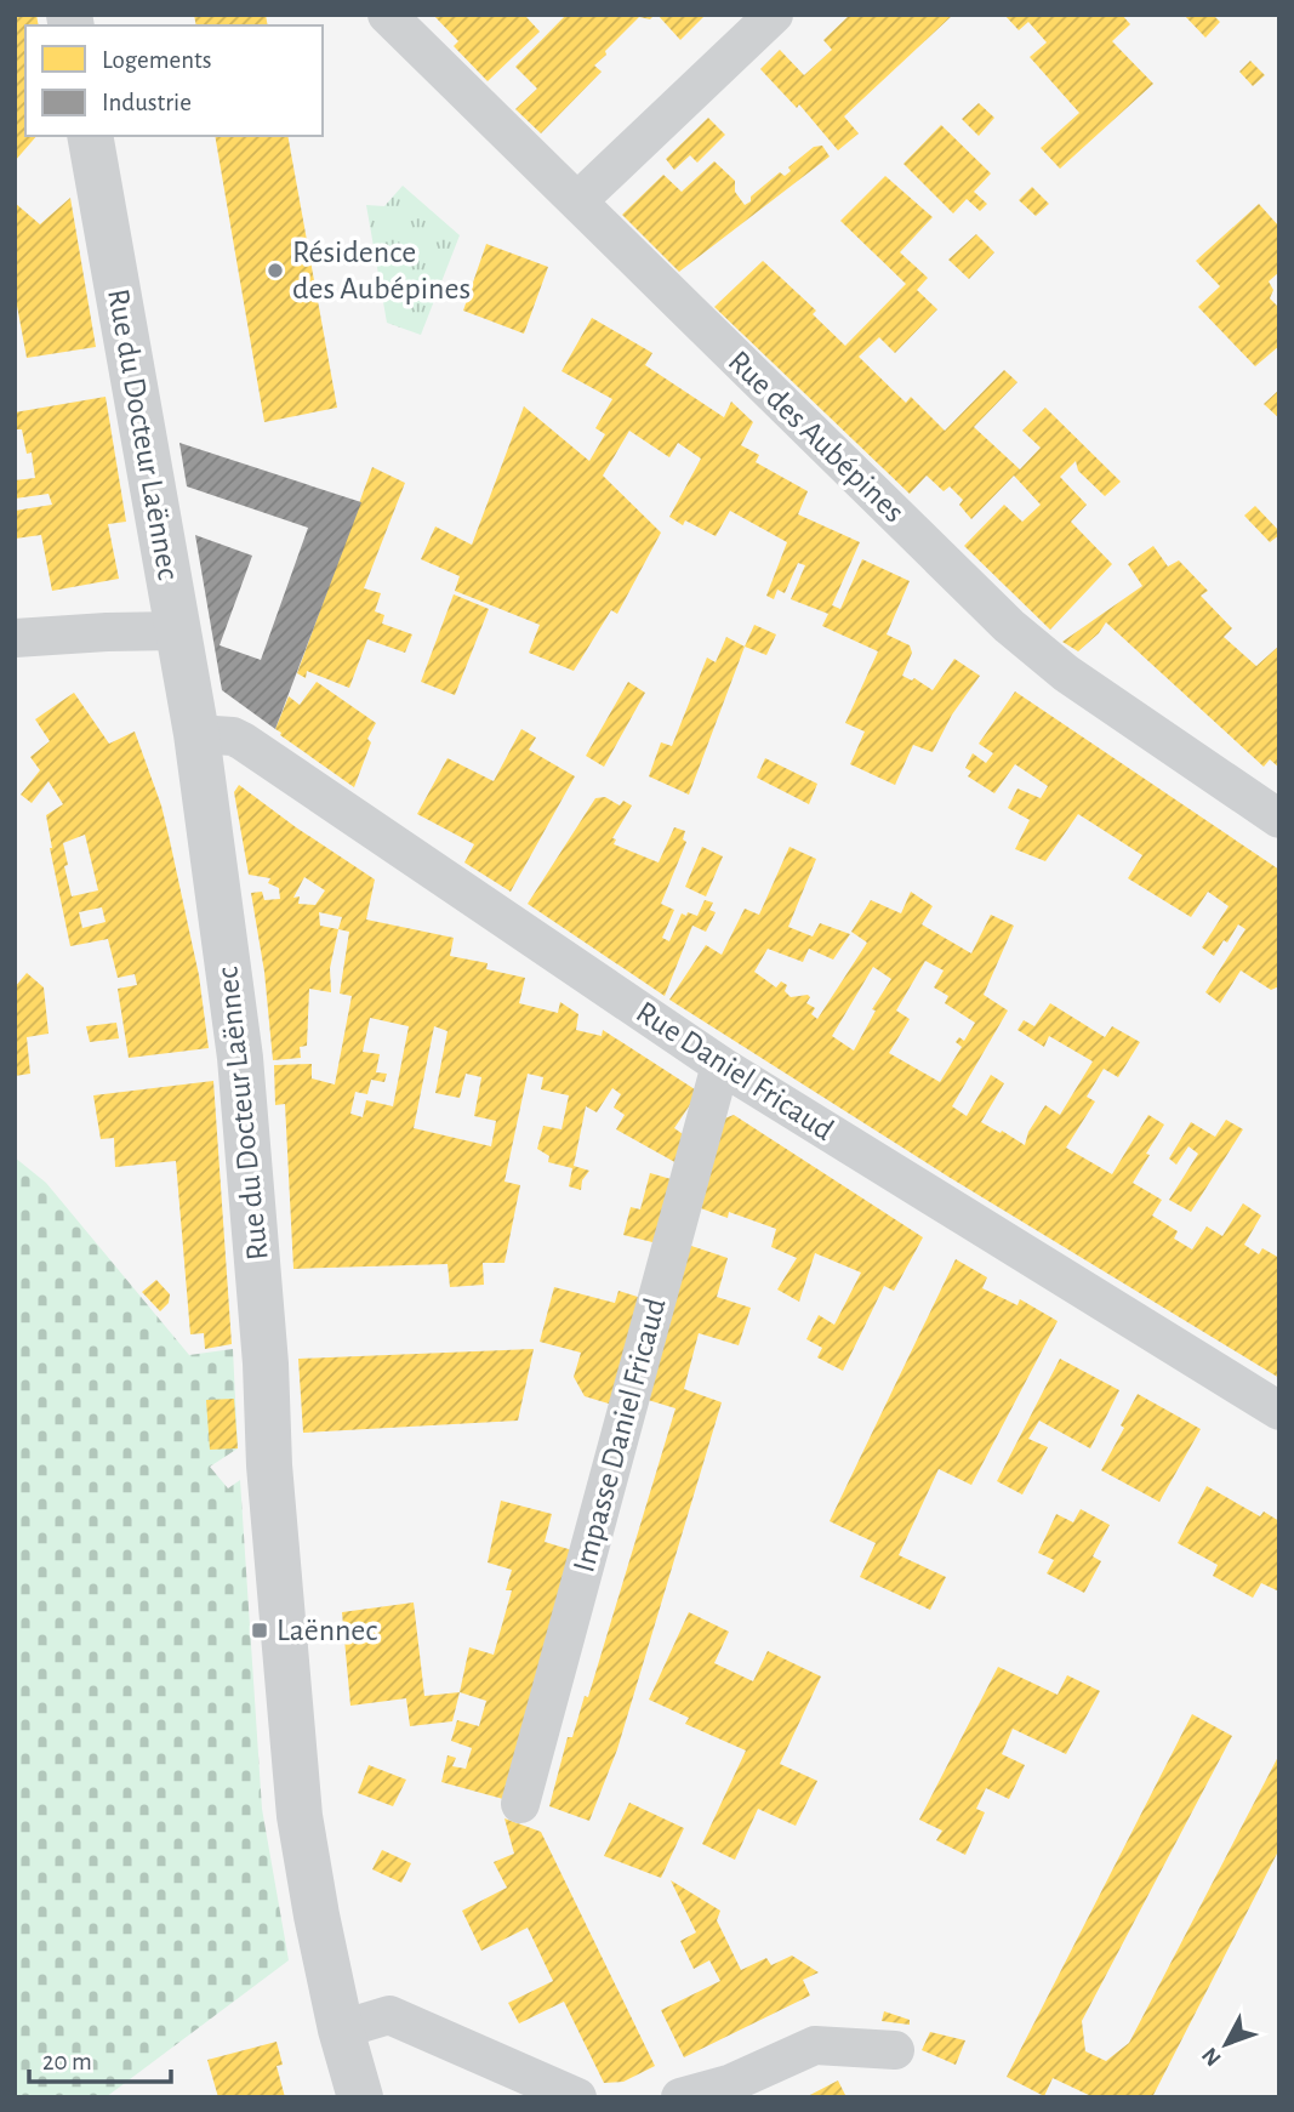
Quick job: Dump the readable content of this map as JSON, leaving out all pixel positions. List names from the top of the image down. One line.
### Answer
{"streets":{"street":["Rue du Docteur Laënnec","Rue des Aubépines","Rue Daniel Fricaud","Impasse Daniel Fricaud"]},"crossings":[["Rue du Docteur Laënnec","Rue Daniel Fricaud"],["Rue Daniel Fricaud","Impasse Daniel Fricaud"]],"places":{"other":["Résidence des Aubépines"],"transit":["Laënnec"]},"legend":["Logements","Industrie"],"scale_bar":"20 m","north":"bottom left"}
